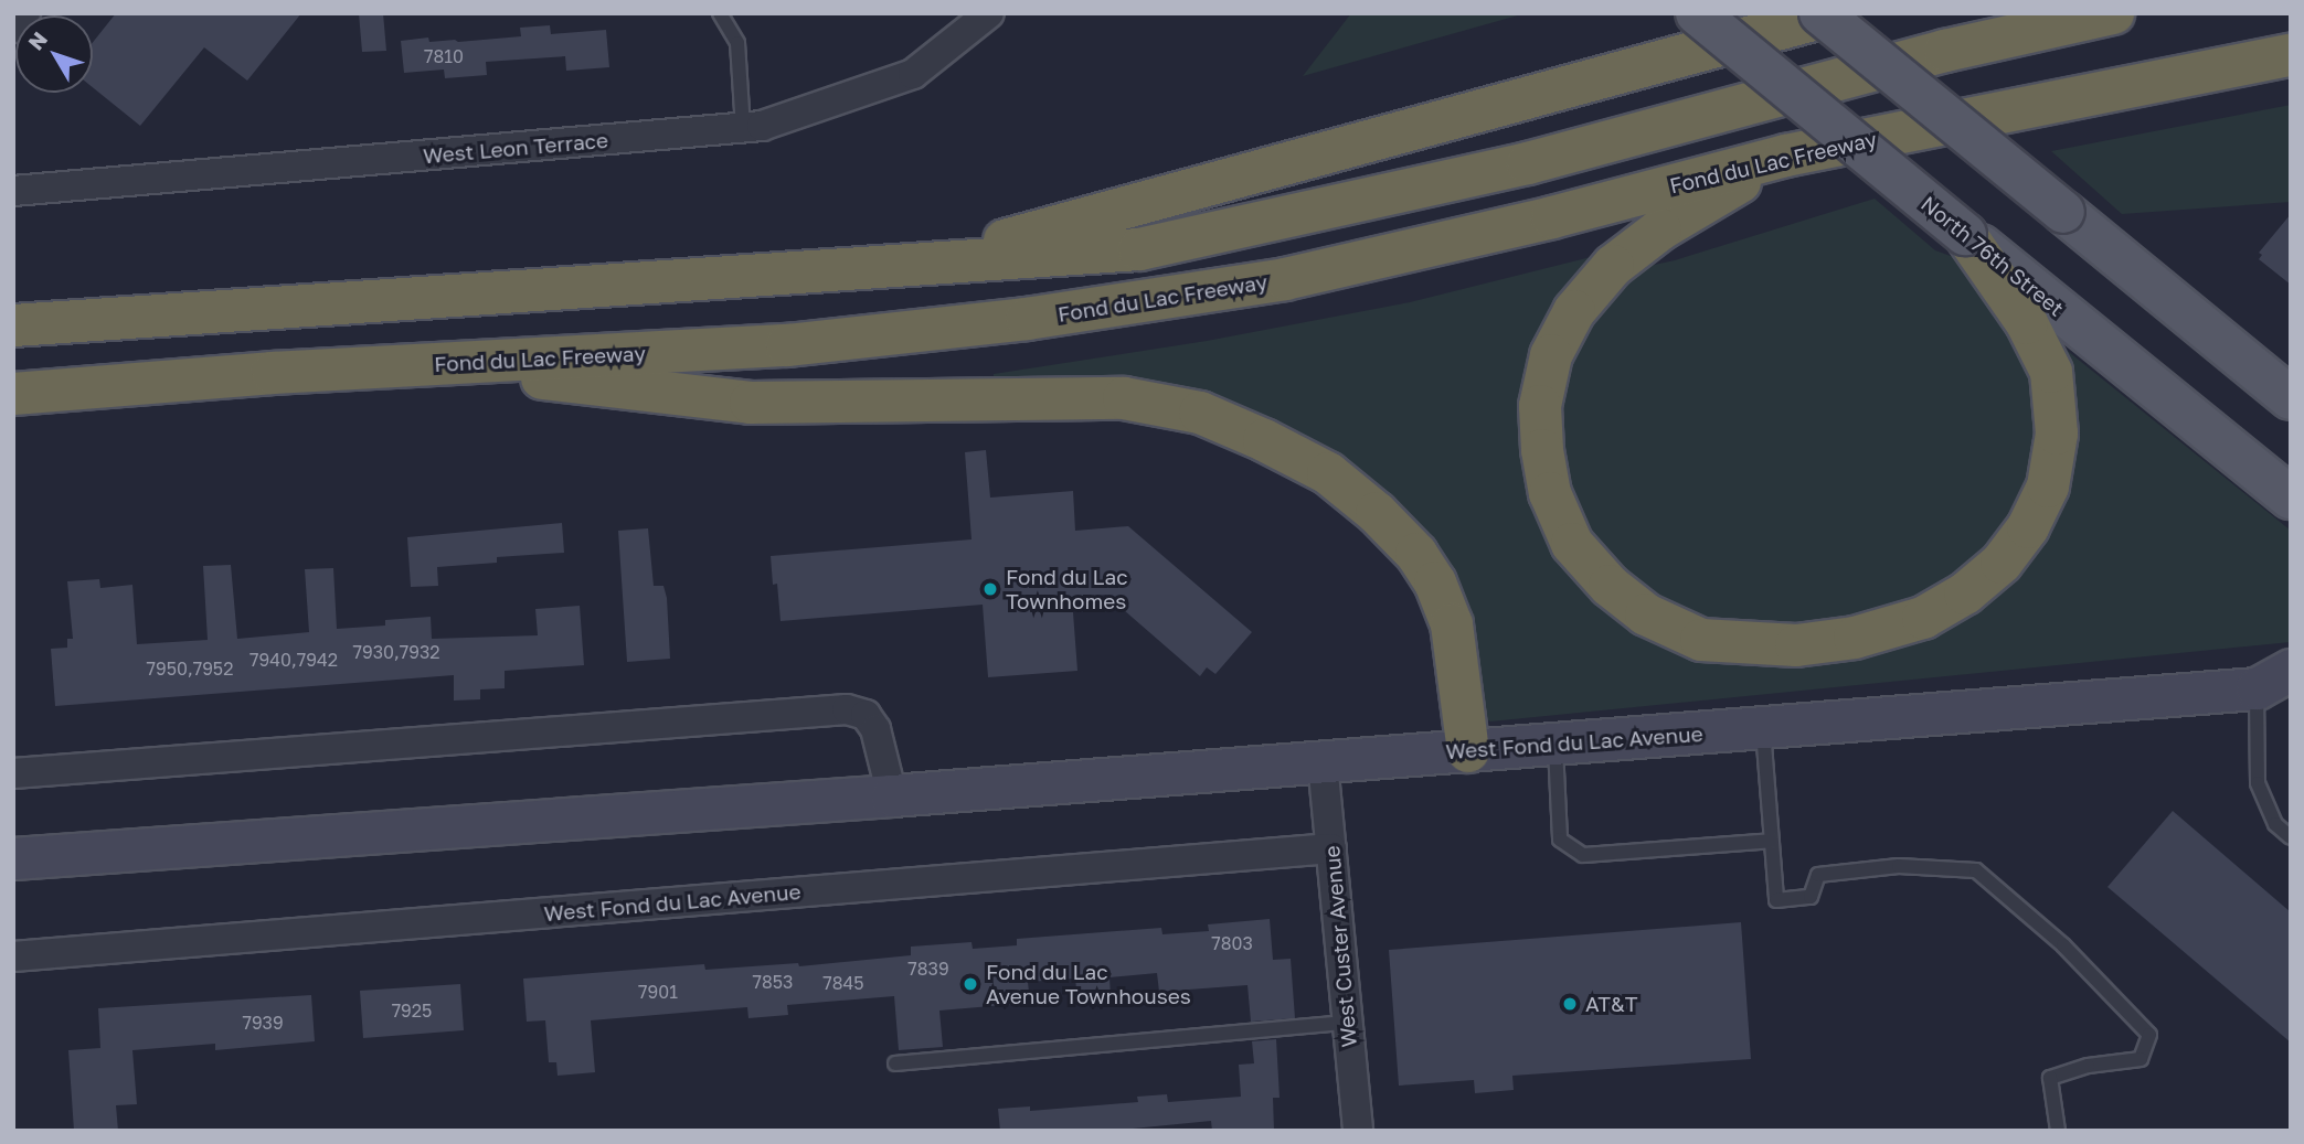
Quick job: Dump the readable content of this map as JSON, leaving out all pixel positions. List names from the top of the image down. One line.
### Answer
{"streets":{"highway":["Fond du Lac Freeway"],"main road":["North 76th Street"],"street":["West Leon Terrace","West Fond du Lac Avenue","West Custer Avenue"]},"crossings":[["West Fond du Lac Avenue","West Custer Avenue"]],"places":["Fond du Lac Townhomes","Fond du Lac Avenue Townhouses","AT&T"],"house_numbers":["7810","7930,7932","7940,7942","7950,7952","7803","7839","7853","7845","7901","7925","7939"],"north":"top left"}
